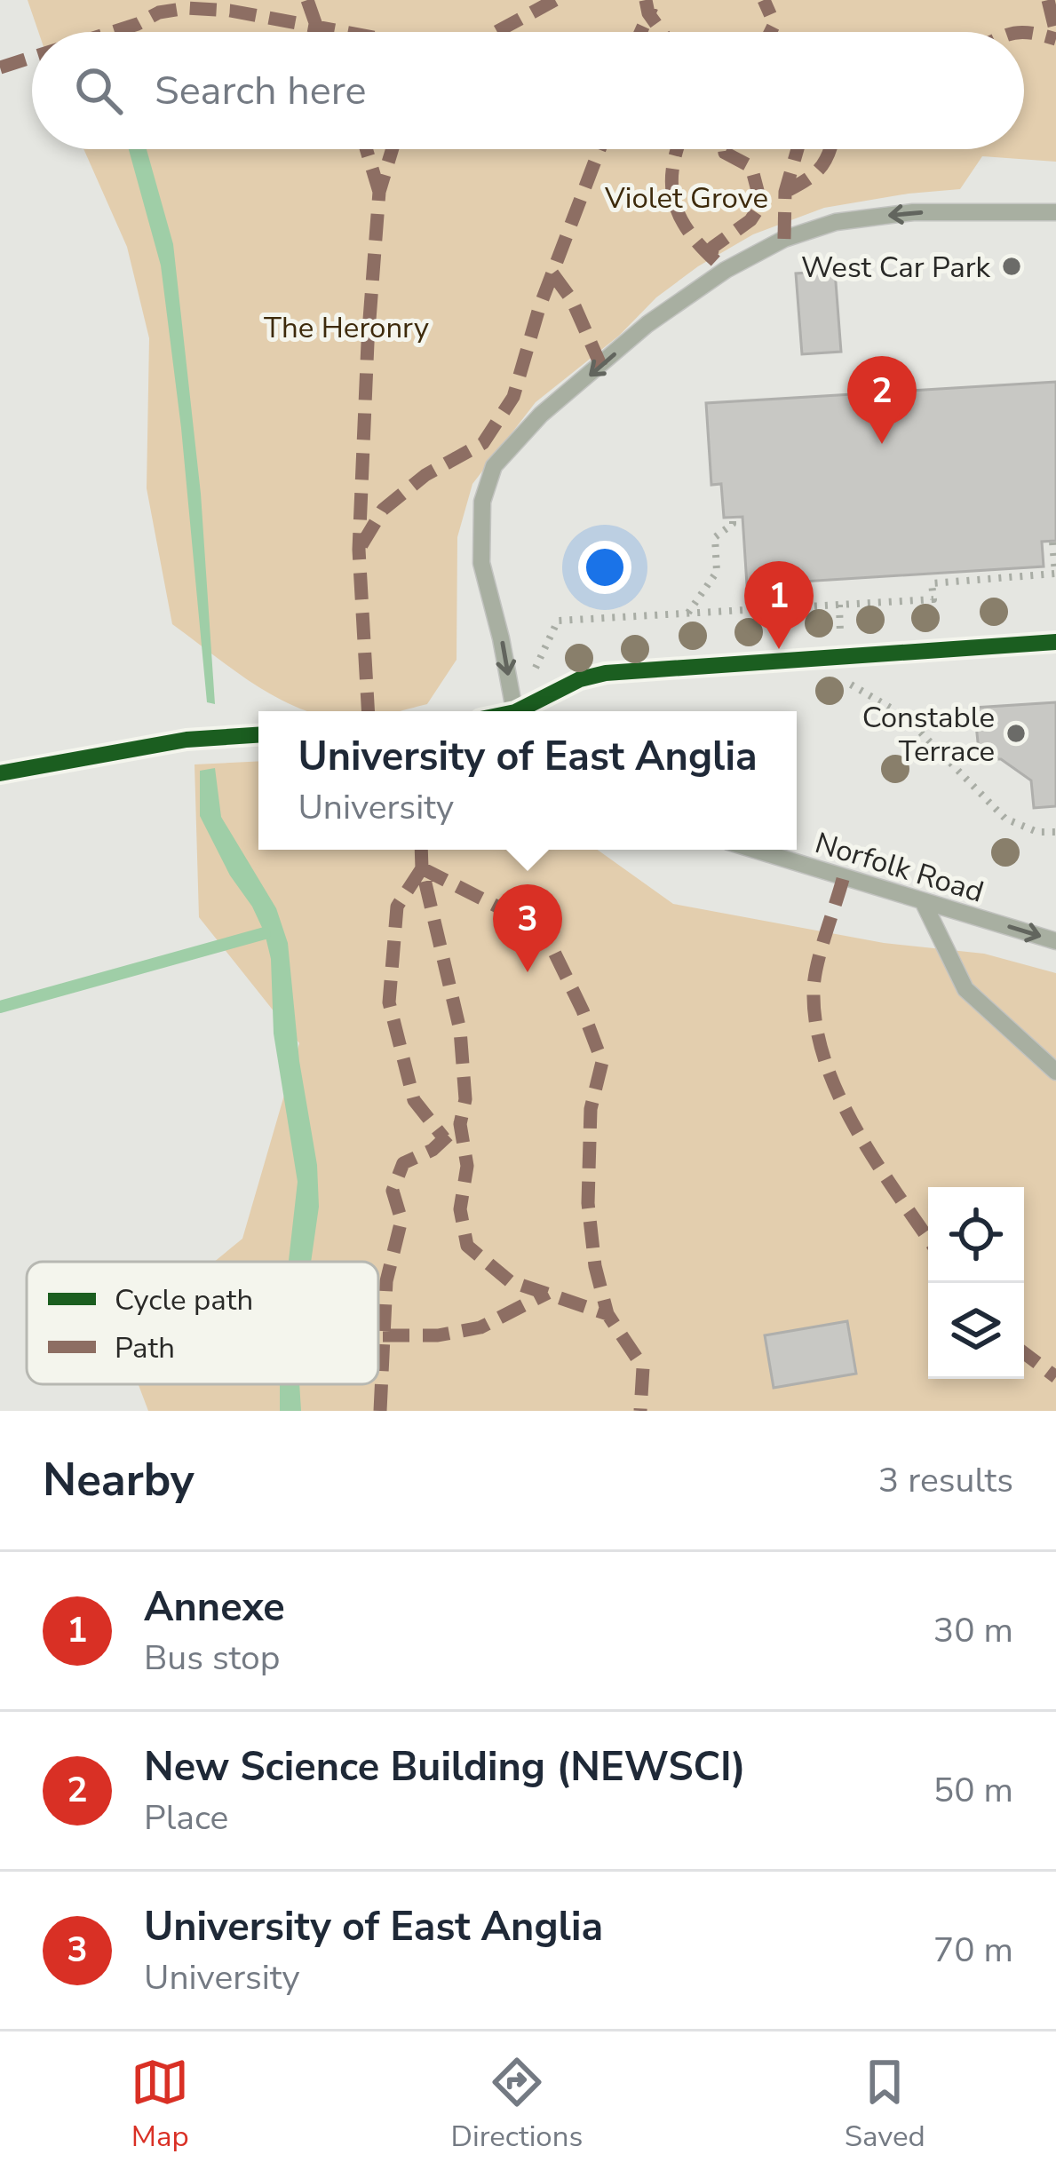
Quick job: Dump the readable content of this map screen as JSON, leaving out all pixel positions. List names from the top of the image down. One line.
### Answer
{"streets":{"lane":["Norfolk Road"]},"one_way":["Norfolk Road"],"parks":["Violet Grove","The Heronry"],"places":["West Car Park","Constable Terrace"],"legend":["Cycle path","Path"],"page":{"search":"Search here","pins":["2","1","3"],"popup":["University of East Anglia","University"],"heading":["Nearby","3 results"],"list":[{"mark":"1","name":"Annexe","note":"Bus stop","value":"30 m"},{"mark":"2","name":"New Science Building (NEWSCI)","note":"Place","value":"50 m"},{"mark":"3","name":"University of East Anglia","note":"University","value":"70 m"}],"nav":["Map","Directions","Saved"]}}
